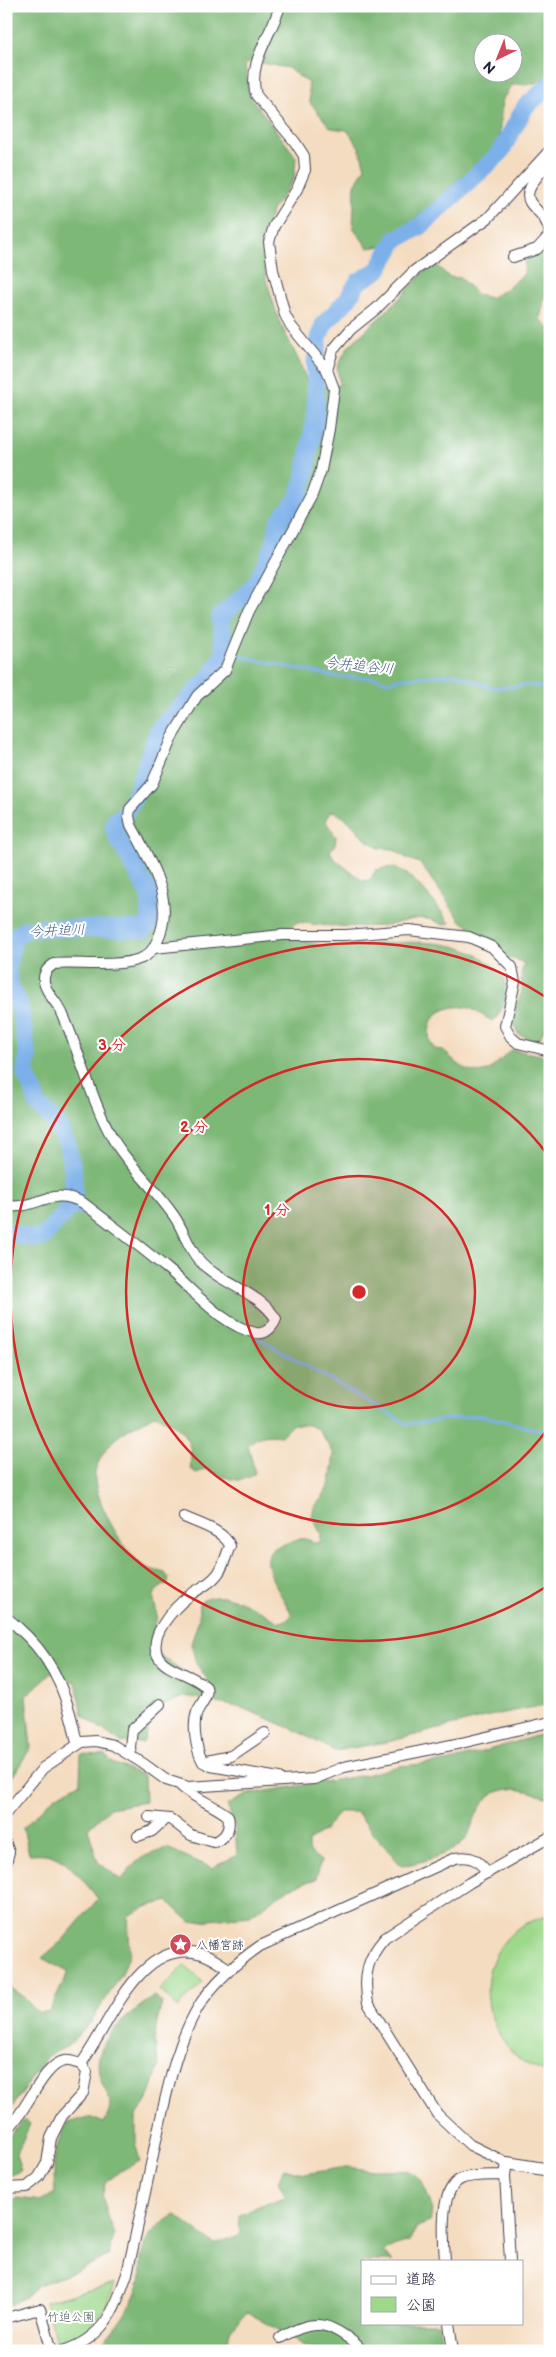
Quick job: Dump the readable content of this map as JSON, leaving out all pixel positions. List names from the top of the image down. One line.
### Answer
{"water":["今井追谷川","今井迫川"],"parks":["竹迫公園"],"places":{"place":["八幡宮跡"]},"legend":["道路","公園"],"north":"bottom left","rings":["3 分","2 分","1 分"]}
